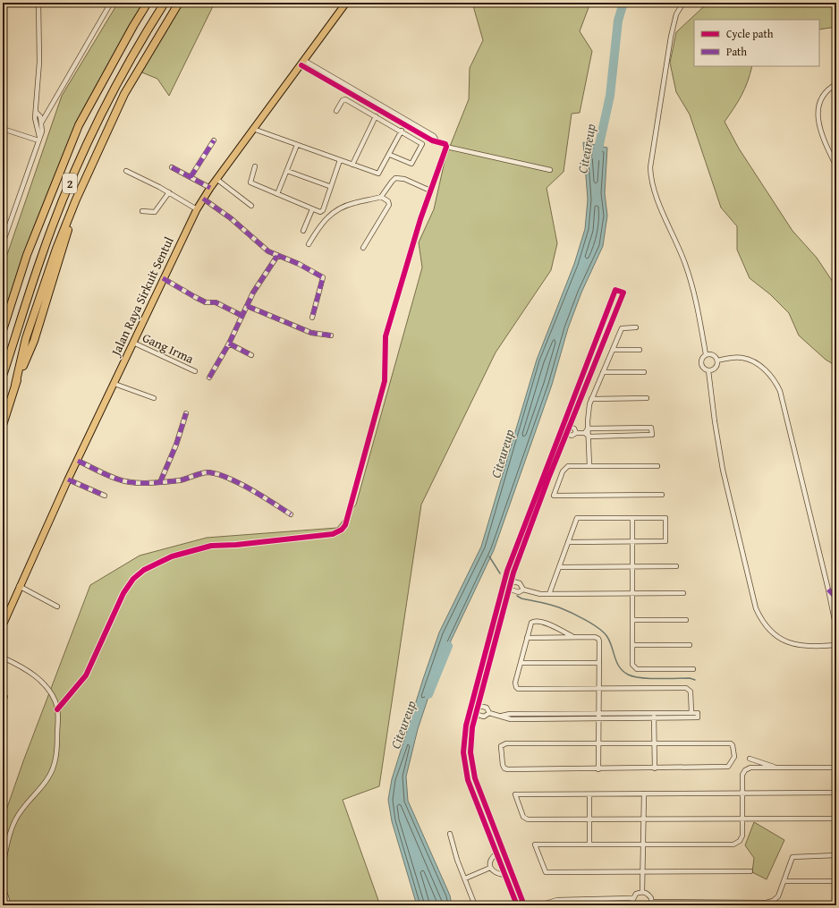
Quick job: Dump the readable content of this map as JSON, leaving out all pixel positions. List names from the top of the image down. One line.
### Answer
{"streets":{"highway":["2"],"main road":["Jalan Raya Sirkuit Sentul"],"street":["Gang Irma"]},"crossings":[["Jalan Raya Sirkuit Sentul","Gang Irma"]],"water":["Citeureup"],"legend":["Cycle path","Path"]}
